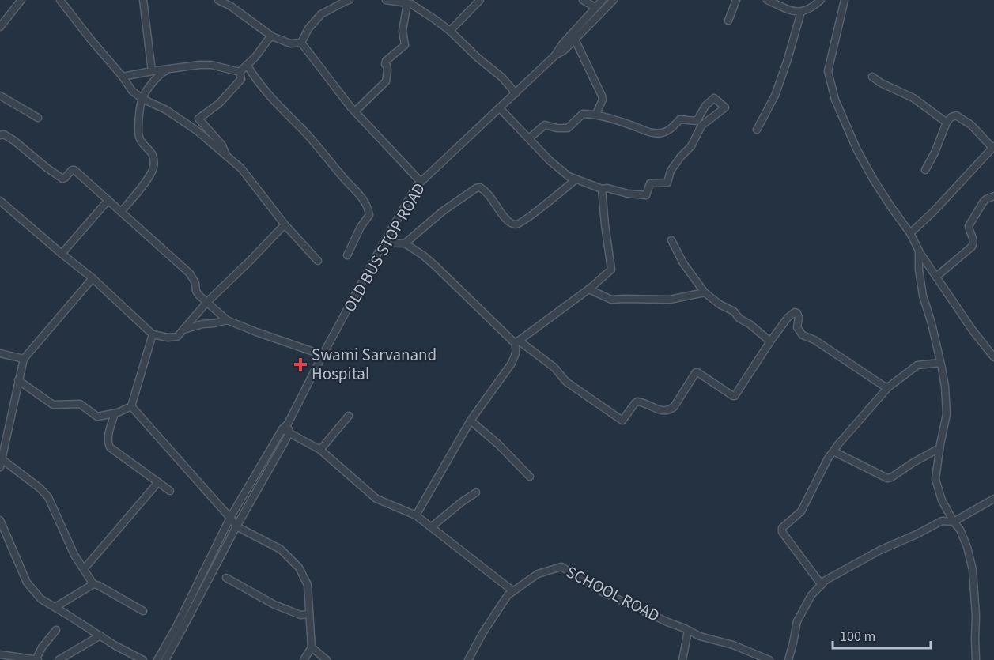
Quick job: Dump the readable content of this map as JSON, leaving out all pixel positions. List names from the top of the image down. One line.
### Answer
{"streets":{"street":["OLD BUS STOP ROAD","SCHOOL ROAD"]},"places":{"health":["Swami Sarvanand Hospital"]},"scale_bar":"100 m"}
